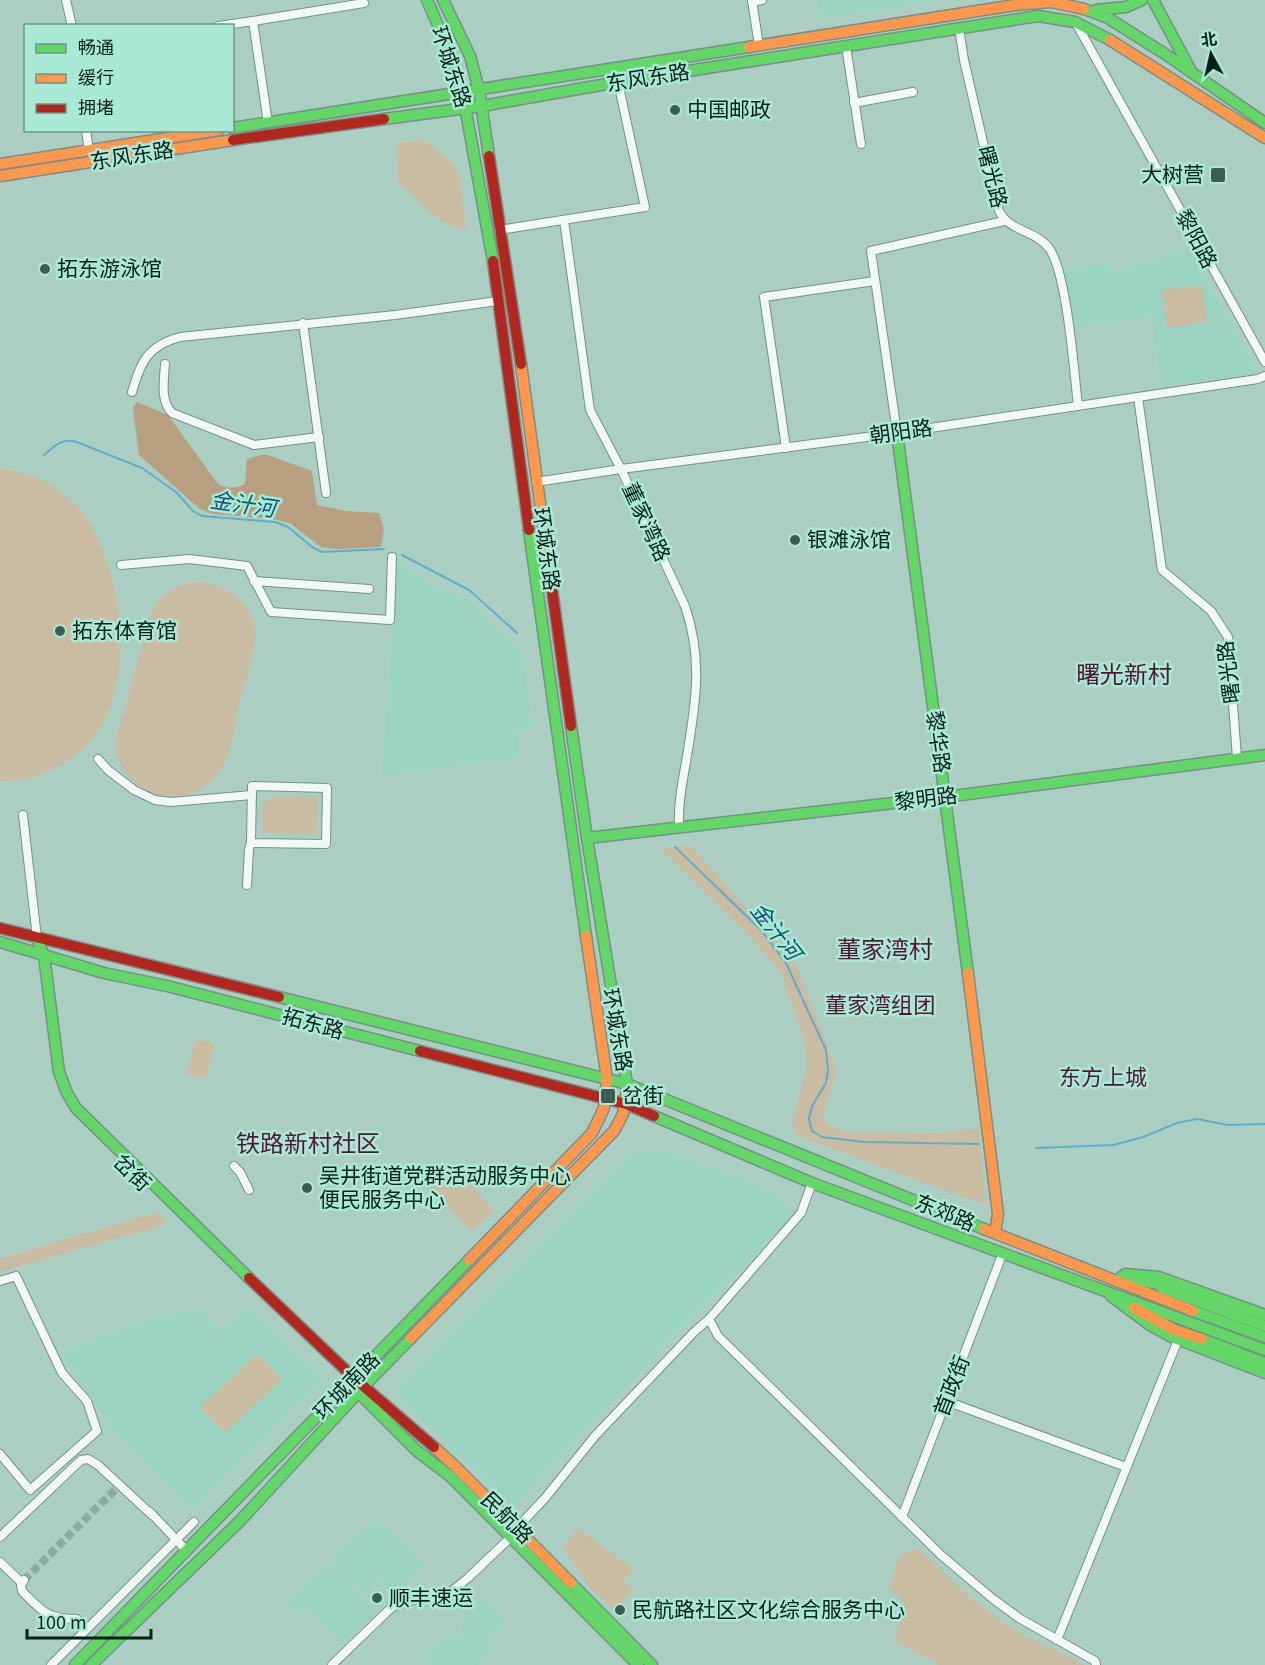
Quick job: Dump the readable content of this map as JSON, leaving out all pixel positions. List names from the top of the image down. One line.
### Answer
{"streets":{"main road":["环城东路","东风东路","黎华路","黎明路","拓东路","岔街","东郊路","环城南路","民航路"],"street":["曙光路","黎阳路","朝阳路","董家湾路","首政街"]},"crossings":[["环城东路","东风东路"],["环城东路","朝阳路"],["环城东路","黎明路"],["环城东路","拓东路"],["环城东路","东郊路"],["环城东路","环城南路"],["东风东路","曙光路"],["东风东路","黎阳路"],["曙光路","朝阳路"],["曙光路","黎华路"],["曙光路","黎明路"],["朝阳路","董家湾路"],["朝阳路","黎华路"],["董家湾路","黎明路"],["黎华路","黎明路"],["黎华路","东郊路"],["拓东路","岔街"],["拓东路","东郊路"],["拓东路","环城南路"],["岔街","环城南路"],["岔街","民航路"],["东郊路","环城南路"],["东郊路","首政街"],["环城南路","民航路"]],"districts":["曙光新村","董家湾村","董家湾组团","东方上城","铁路新村社区"],"water":["金汁河"],"places":{"other":["中国邮政","拓东游泳馆","银滩泳馆","拓东体育馆","吴井街道党群活动服务中心 便民服务中心","顺丰速运","民航路社区文化综合服务中心"],"transit":["大树营","岔街"]},"legend":["畅通","缓行","拥堵"],"scale_bar":"100 m","north":"top"}
